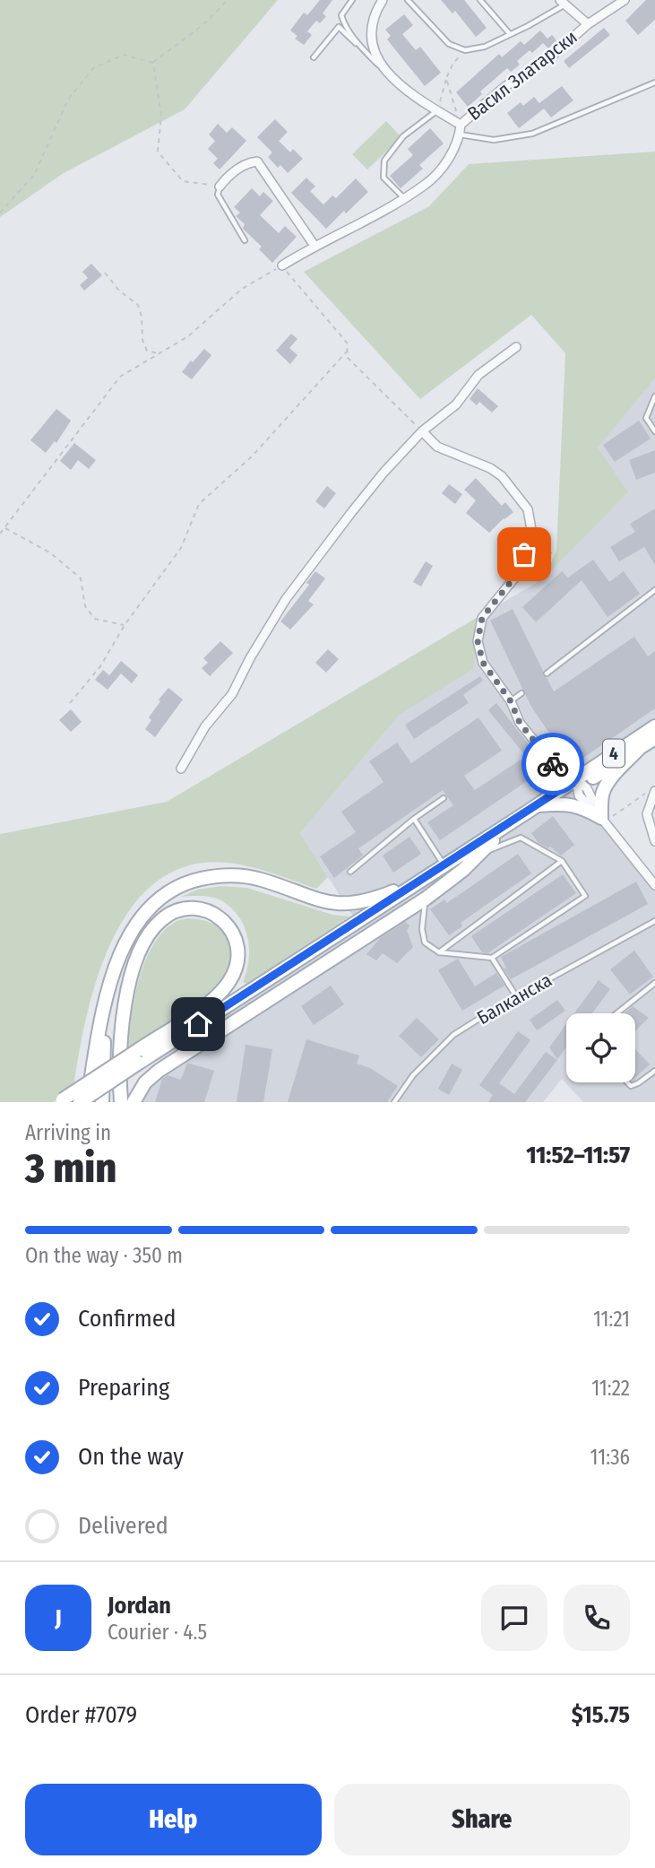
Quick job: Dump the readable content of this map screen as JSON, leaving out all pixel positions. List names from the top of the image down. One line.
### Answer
{"streets":{"main road":["4"],"street":["Васил Златарски"],"lane":["Балканска"]},"page":{"heading":["3 min","Arriving in","11:52–11:57"],"panel":["Jordan","Courier · 4.5","Order #7079","$15.75"],"bar":"On the way · 350 m","list":[["Confirmed","11:21"],["Preparing","11:22"],["On the way","11:36"],"Delivered"],"round":"J","buttons":["Help","Share"]}}
